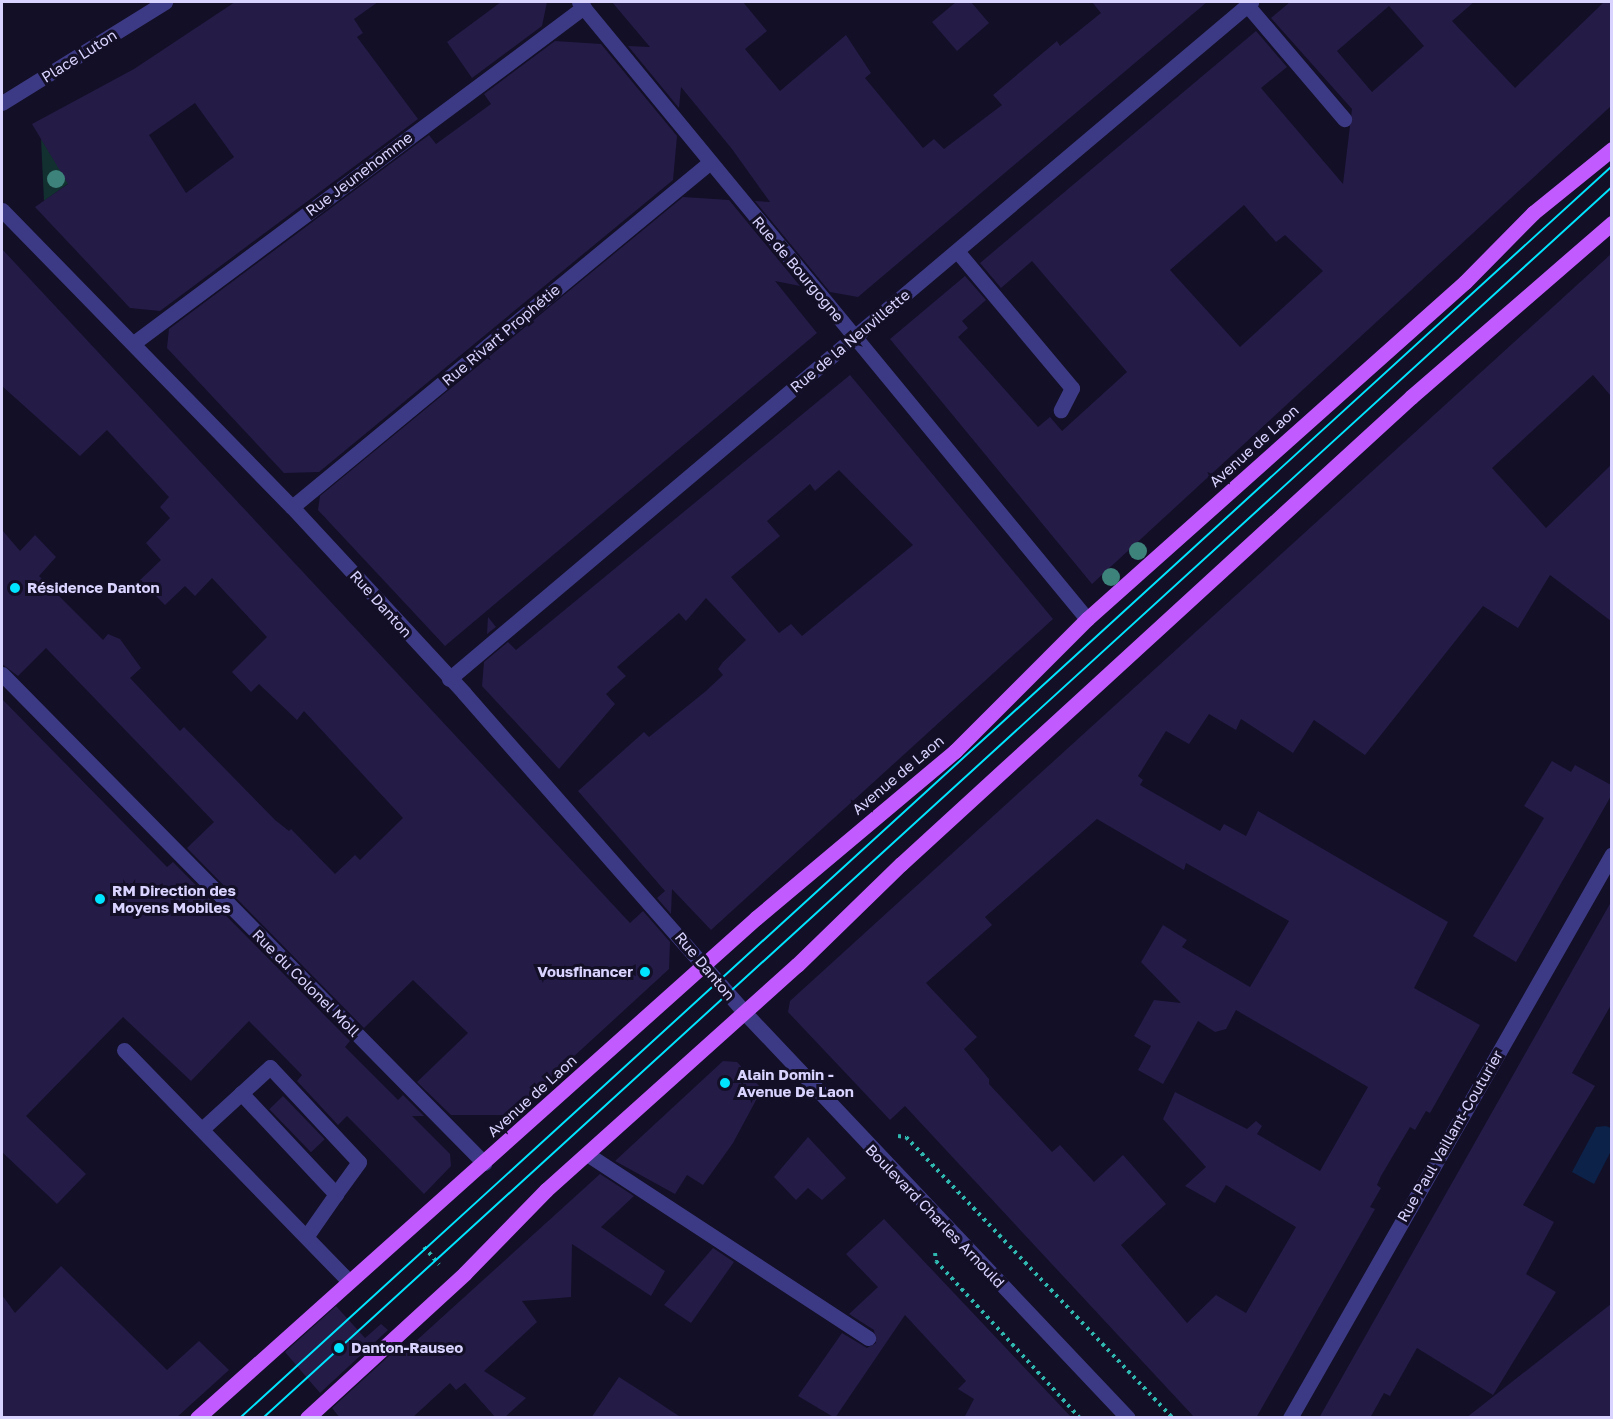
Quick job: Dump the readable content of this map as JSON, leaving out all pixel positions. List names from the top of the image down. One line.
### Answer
{"streets":{"main road":["Avenue de Laon"],"street":["Place Luton","Rue Jeunehomme","Rue de Bourgogne","Rue Rivart Prophétie","Rue de la Neuvillette","Rue Danton","Rue du Colonel Moll","Rue Paul Vaillant-Couturier","Boulevard Charles Arnould"]},"crossings":[["Rue Jeunehomme","Rue de Bourgogne"],["Rue Jeunehomme","Rue Danton"],["Rue de Bourgogne","Rue Rivart Prophétie"],["Rue de Bourgogne","Rue de la Neuvillette"],["Rue de Bourgogne","Avenue de Laon"],["Rue Rivart Prophétie","Rue Danton"],["Rue de la Neuvillette","Rue Danton"],["Avenue de Laon","Rue Danton"],["Avenue de Laon","Rue du Colonel Moll"],["Rue Danton","Boulevard Charles Arnould"]],"places":["Résidence Danton","RM Direction des Moyens Mobiles","Vousfinancer","Alain Domin - Avenue De Laon","Danton-Rauseo"]}
